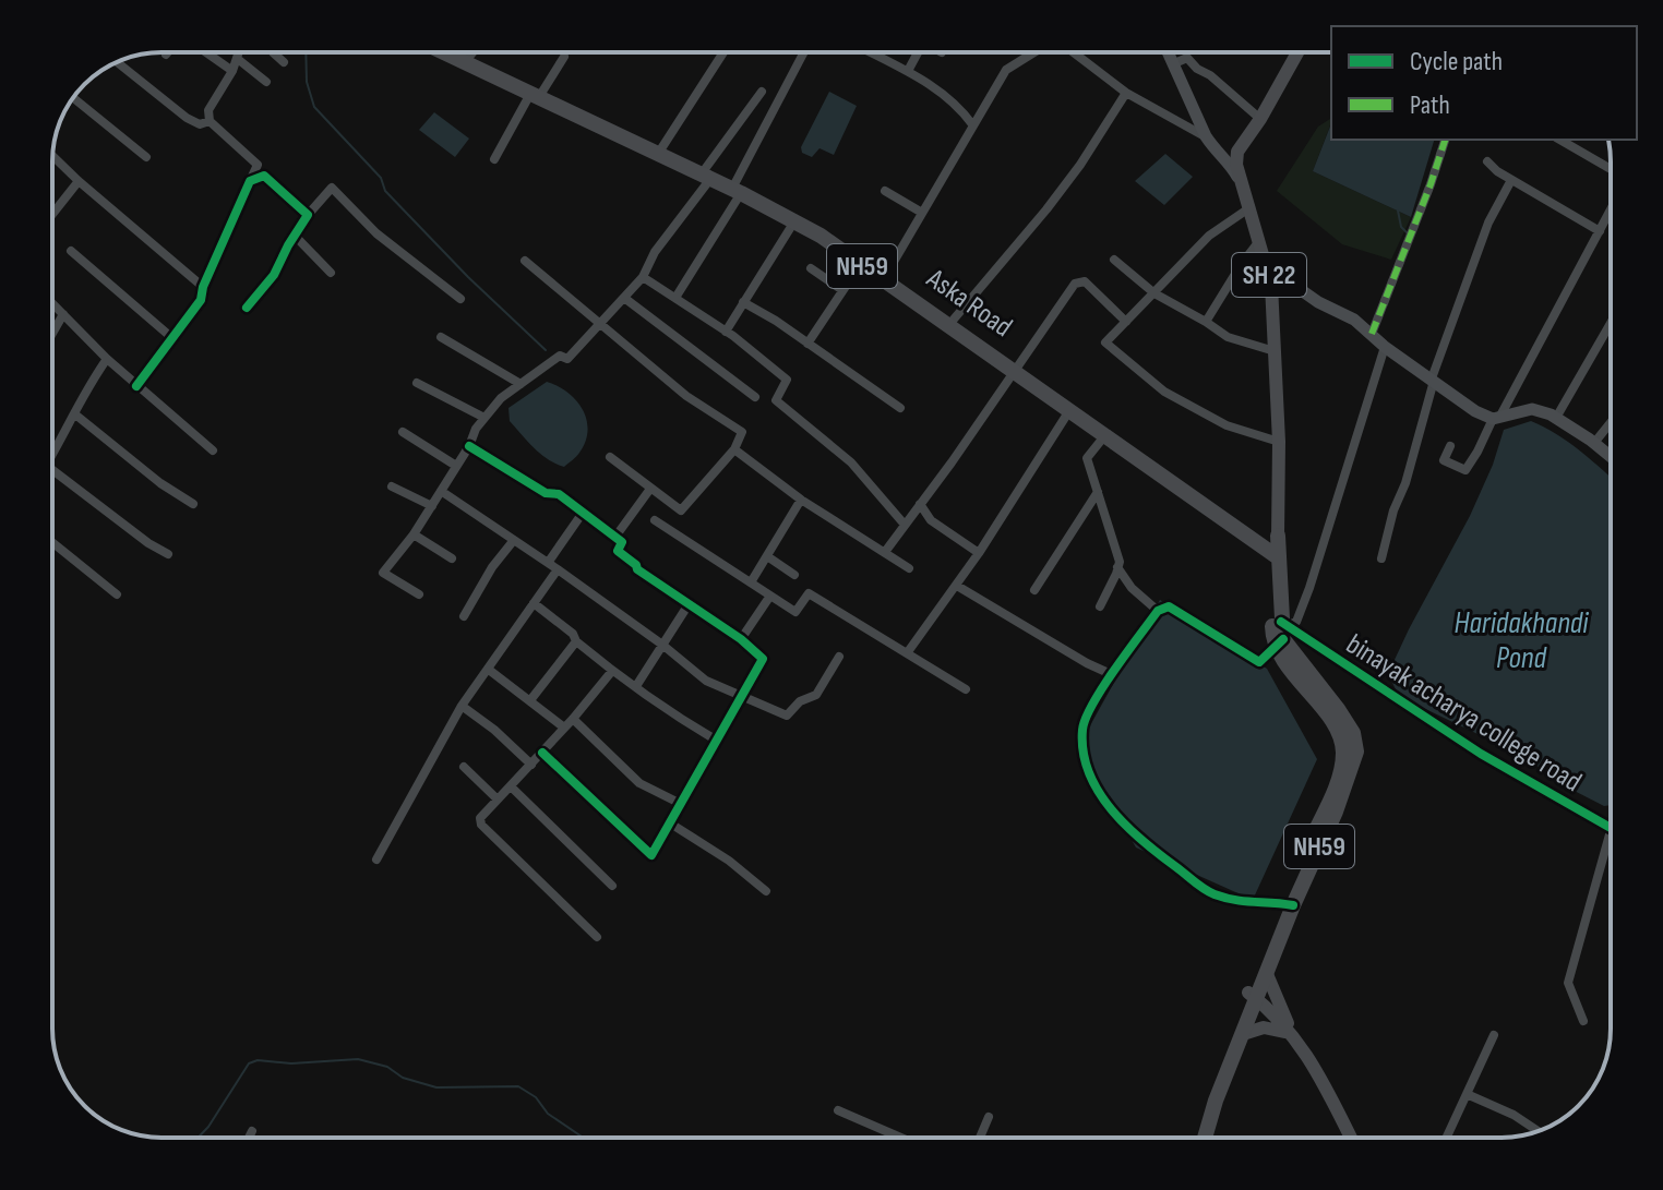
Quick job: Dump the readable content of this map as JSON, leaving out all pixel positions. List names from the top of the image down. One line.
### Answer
{"streets":{"highway":["NH59","Aska Road"],"main road":["SH 22"],"street":["binayak acharya college road"]},"crossings":[["NH59","SH 22"],["NH59","Aska Road"],["NH59","binayak acharya college road"],["SH 22","Aska Road"]],"water":["Haridakhandi Pond"],"legend":["Cycle path","Path"]}
